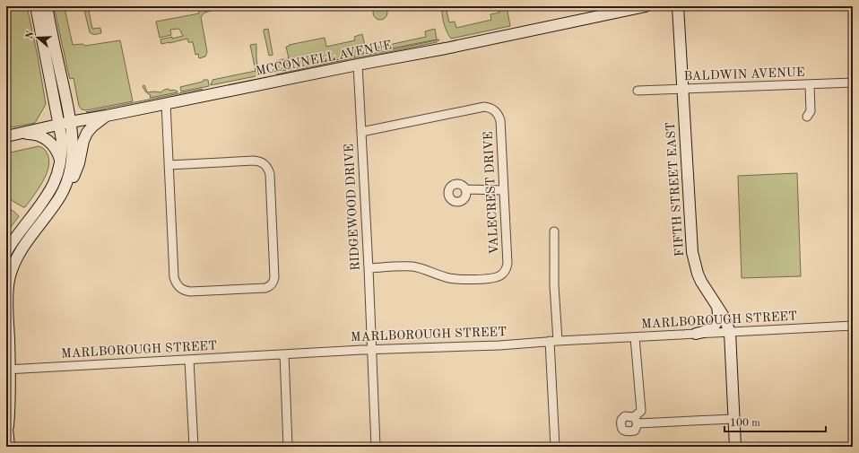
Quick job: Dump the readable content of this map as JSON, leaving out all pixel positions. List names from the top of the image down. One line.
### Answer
{"streets":{"main road":["MCCONNELL AVENUE","FIFTH STREET EAST"],"street":["BALDWIN AVENUE","VALECREST DRIVE","RIDGEWOOD DRIVE","MARLBOROUGH STREET"]},"crossings":[["MCCONNELL AVENUE","RIDGEWOOD DRIVE"],["BALDWIN AVENUE","FIFTH STREET EAST"],["FIFTH STREET EAST","MARLBOROUGH STREET"],["VALECREST DRIVE","RIDGEWOOD DRIVE"],["RIDGEWOOD DRIVE","MARLBOROUGH STREET"]],"scale_bar":"100 m","north":"left"}
